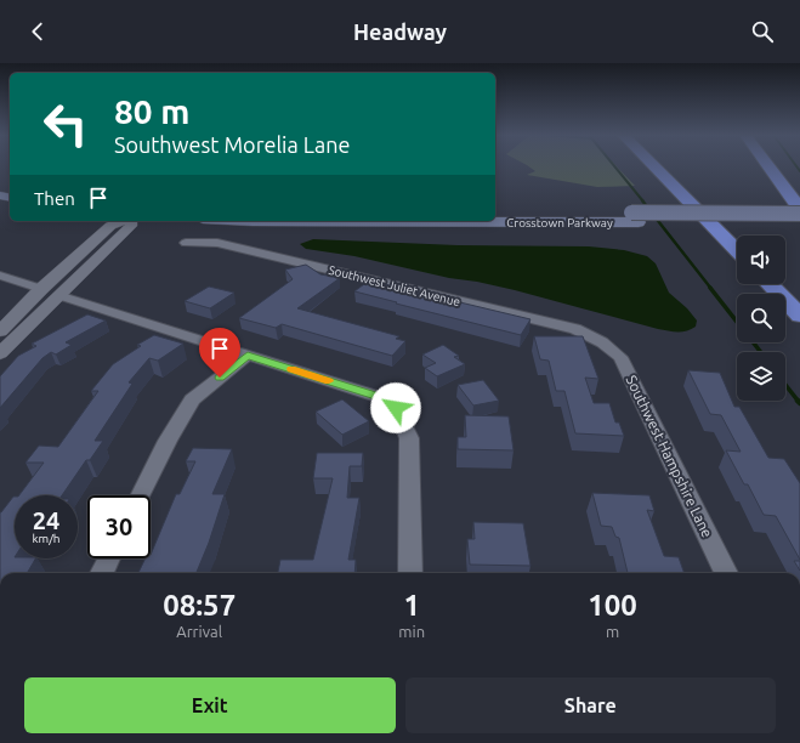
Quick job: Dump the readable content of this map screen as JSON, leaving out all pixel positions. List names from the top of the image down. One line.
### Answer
{"streets":{"main road":["Crosstown Parkway"],"street":["Southwest Juliet Avenue","Southwest Hampshire Lane"]},"crossings":[["Southwest Juliet Avenue","Southwest Hampshire Lane"]],"page":{"header":"Headway","turn":["80 m","Southwest Morelia Lane"],"then":"Then","speed":"24 km/h","limit":"30","eta":["08:57","Arrival","1","min","100","m"],"buttons":["Exit","Share"]}}
